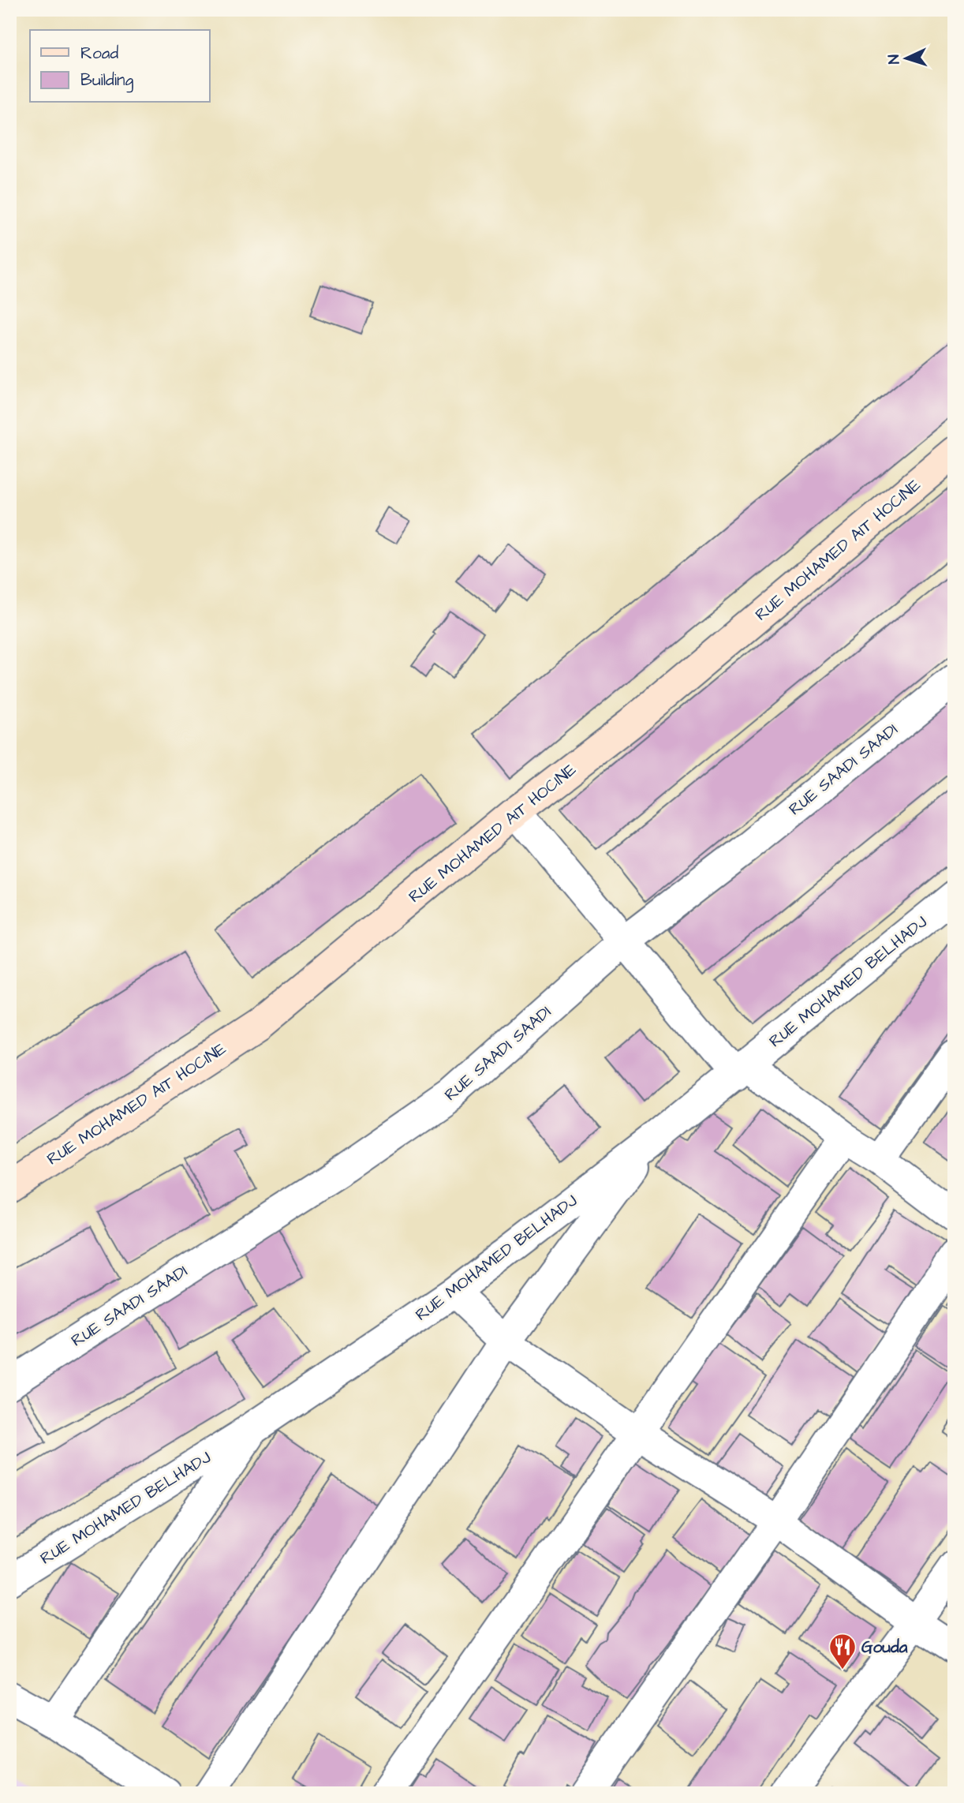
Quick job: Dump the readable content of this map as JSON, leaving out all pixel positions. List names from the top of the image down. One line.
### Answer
{"streets":{"street":["RUE MOHAMED AIT HOCINE","RUE SAADI SAADI","RUE MOHAMED BELHADJ"]},"places":{"restaurant":["Gouda"]},"legend":["Road","Building"],"north":"left"}
